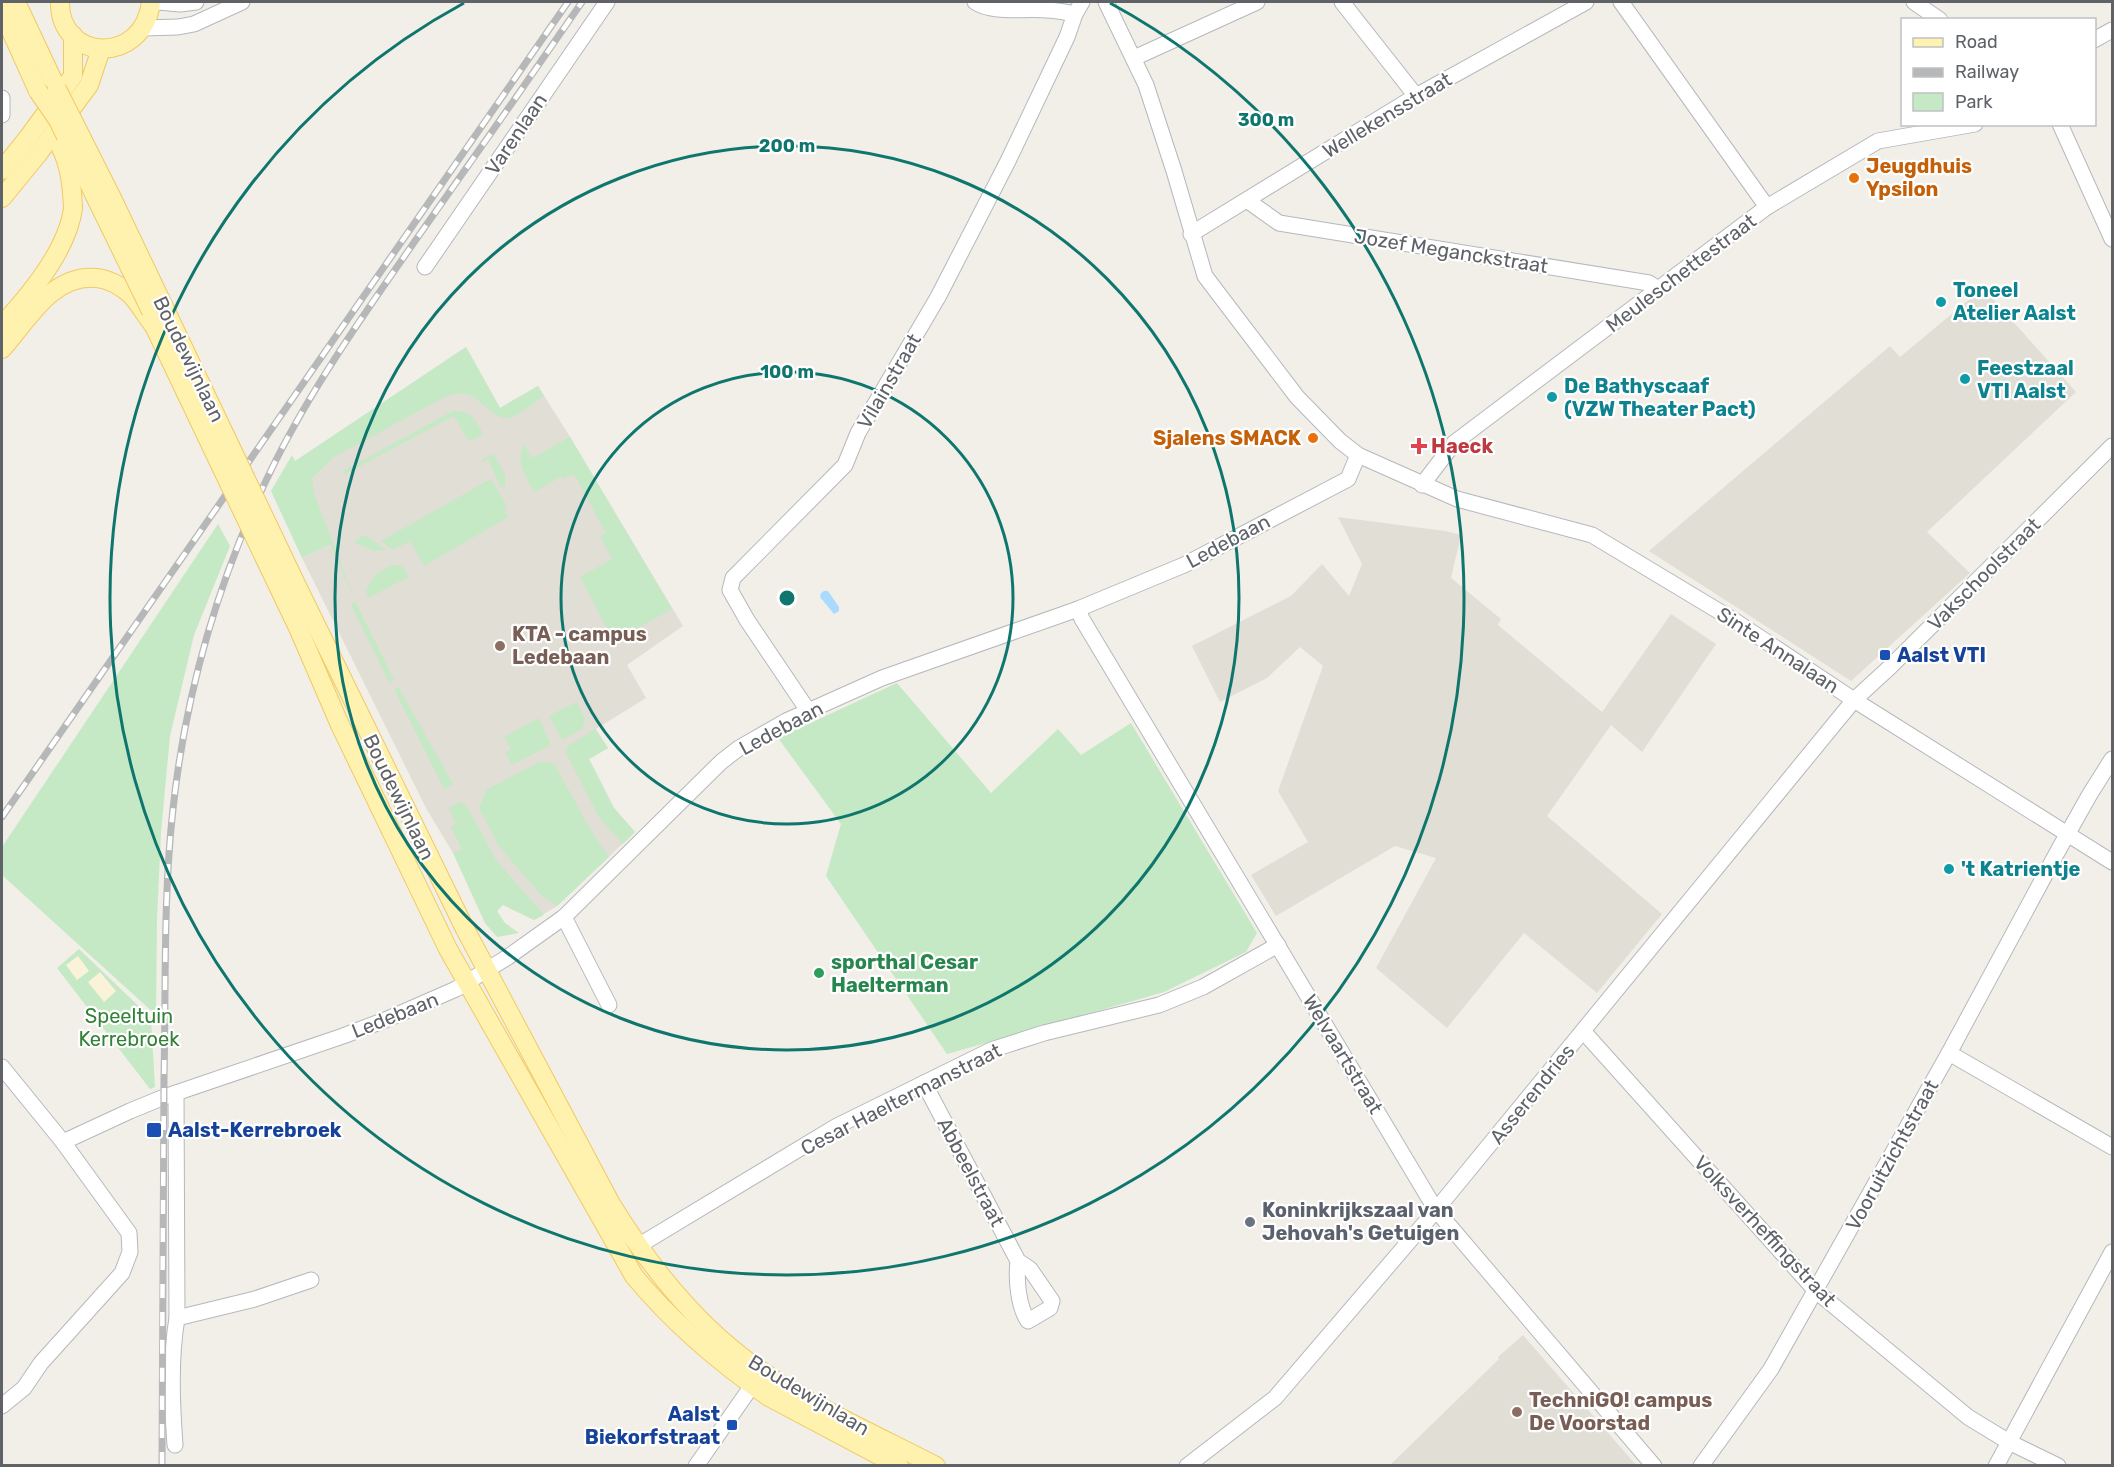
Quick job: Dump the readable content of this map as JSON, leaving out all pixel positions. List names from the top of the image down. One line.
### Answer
{"streets":{"main road":["Boudewijnlaan"],"street":["Wellekensstraat","Varenlaan","Jozef Meganckstraat","Meuleschettestraat","Vilainstraat","Ledebaan","Vakschoolstraat","Sinte Annalaan","Welvaartstraat","Asserendries","Cesar Haeltermanstraat","Vooruitzichtstraat","Abbeelstraat","Volksverheffingstraat"]},"crossings":[["Wellekensstraat","Jozef Meganckstraat"],["Wellekensstraat","Sinte Annalaan"],["Jozef Meganckstraat","Meuleschettestraat"],["Meuleschettestraat","Sinte Annalaan"],["Boudewijnlaan","Ledebaan"],["Boudewijnlaan","Cesar Haeltermanstraat"],["Vilainstraat","Ledebaan"],["Ledebaan","Sinte Annalaan"],["Ledebaan","Welvaartstraat"],["Vakschoolstraat","Sinte Annalaan"],["Vakschoolstraat","Asserendries"],["Sinte Annalaan","Asserendries"],["Sinte Annalaan","Vooruitzichtstraat"],["Welvaartstraat","Asserendries"],["Welvaartstraat","Cesar Haeltermanstraat"],["Asserendries","Volksverheffingstraat"],["Cesar Haeltermanstraat","Abbeelstraat"],["Vooruitzichtstraat","Volksverheffingstraat"]],"parks":["Speeltuin Kerrebroek"],"places":{"other":["Jeugdhuis Ypsilon","Toneel Atelier Aalst","Feestzaal VTI Aalst","De Bathyscaaf (VZW Theater Pact)","Sjalens SMACK","KTA - campus Ledebaan","'t Katrientje","sporthal Cesar Haelterman","Koninkrijkszaal van Jehovah's Getuigen","TechniGO! campus De Voorstad"],"health":["Haeck"],"transit":["Aalst VTI","Aalst-Kerrebroek","Aalst Biekorfstraat"]},"legend":["Road","Railway","Park"],"rings":["300 m","200 m","100 m"]}
